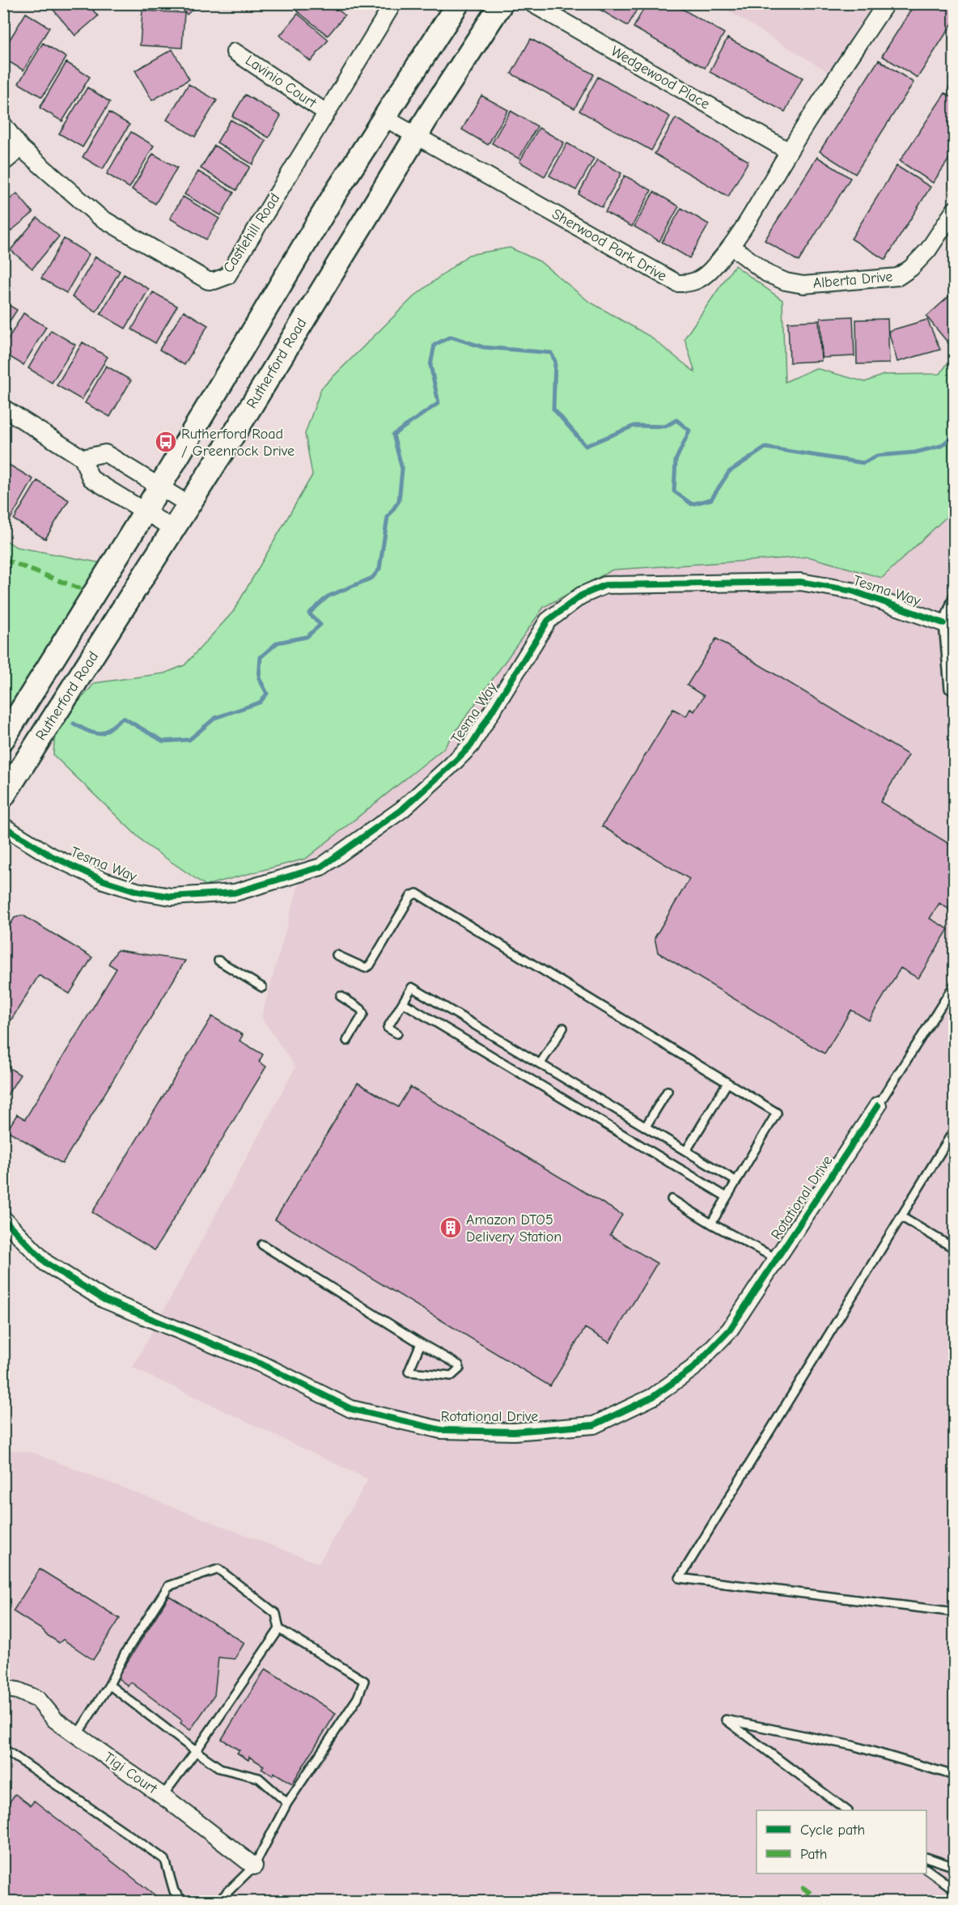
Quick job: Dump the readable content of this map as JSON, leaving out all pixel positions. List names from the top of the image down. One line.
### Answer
{"streets":{"main road":["Rutherford Road"],"street":["Wedgewood Place","Lavinio Court","Castlehill Road","Sherwood Park Drive","Alberta Drive","Tesma Way","Rotational Drive","Tigi Court"]},"crossings":[["Wedgewood Place","Sherwood Park Drive"],["Lavinio Court","Castlehill Road"],["Sherwood Park Drive","Alberta Drive"],["Sherwood Park Drive","Rutherford Road"]],"places":{"bus stop":["Rutherford Road / Greenrock Drive"],"building":["Amazon DTO5 Delivery Station"]},"legend":["Cycle path","Path"]}
